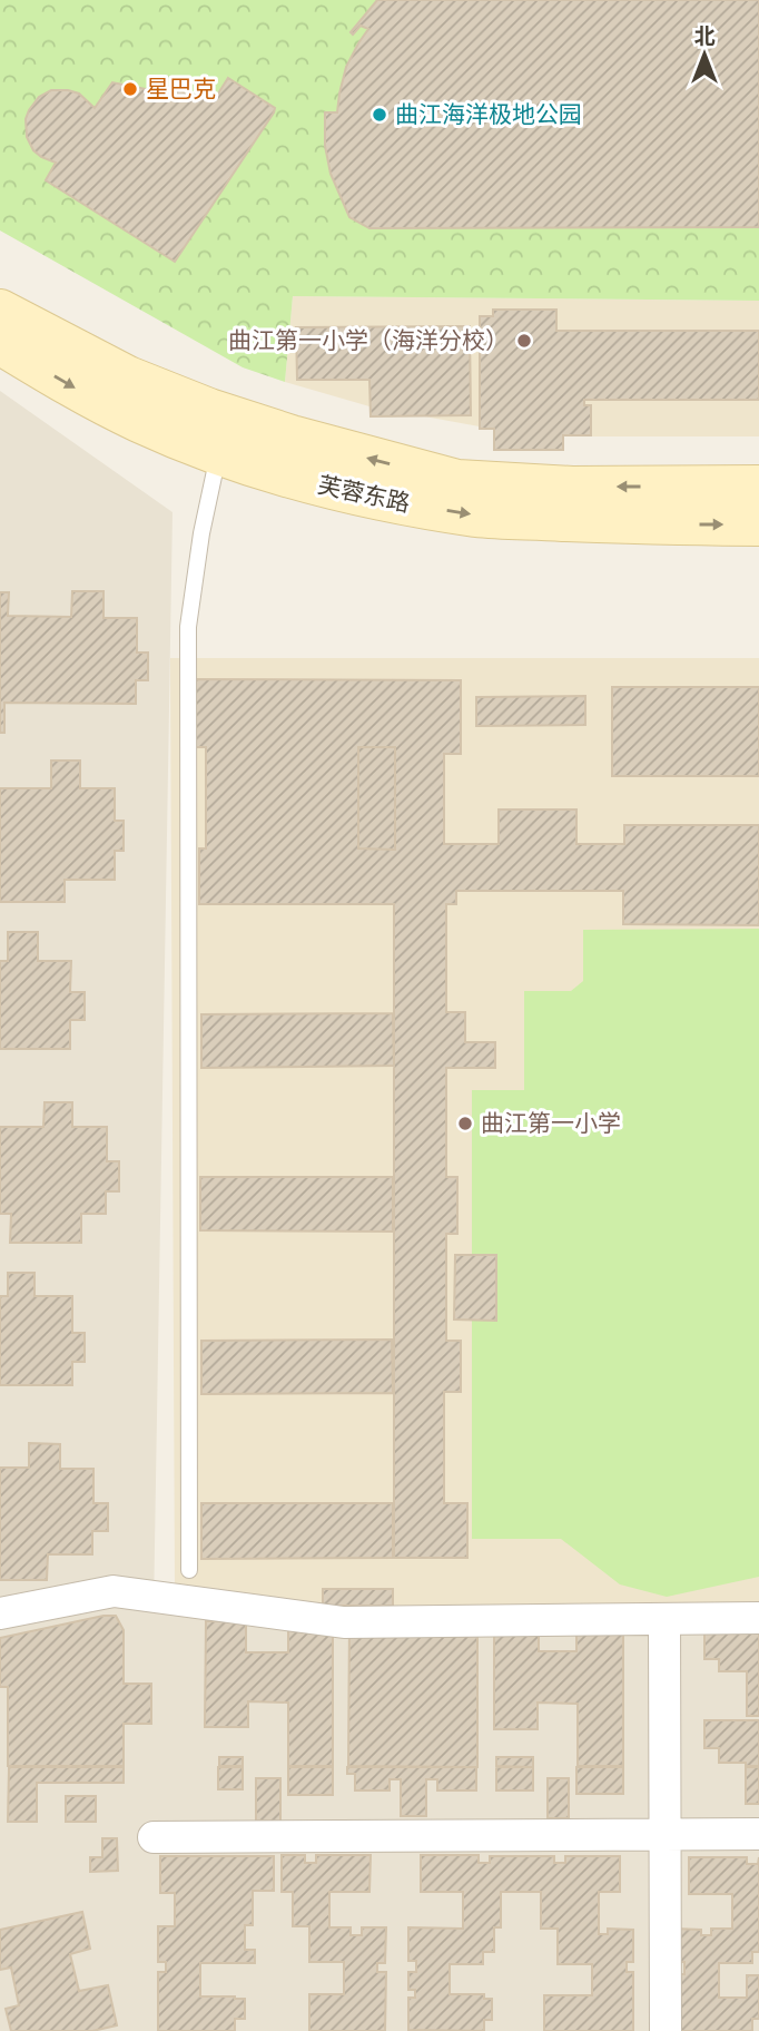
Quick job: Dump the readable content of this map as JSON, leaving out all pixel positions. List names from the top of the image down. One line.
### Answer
{"streets":{"main road":["芙蓉东路"]},"places":["星巴克","曲江海洋极地公园","曲江第一小学（海洋分校）","曲江第一小学"],"north":"top"}
